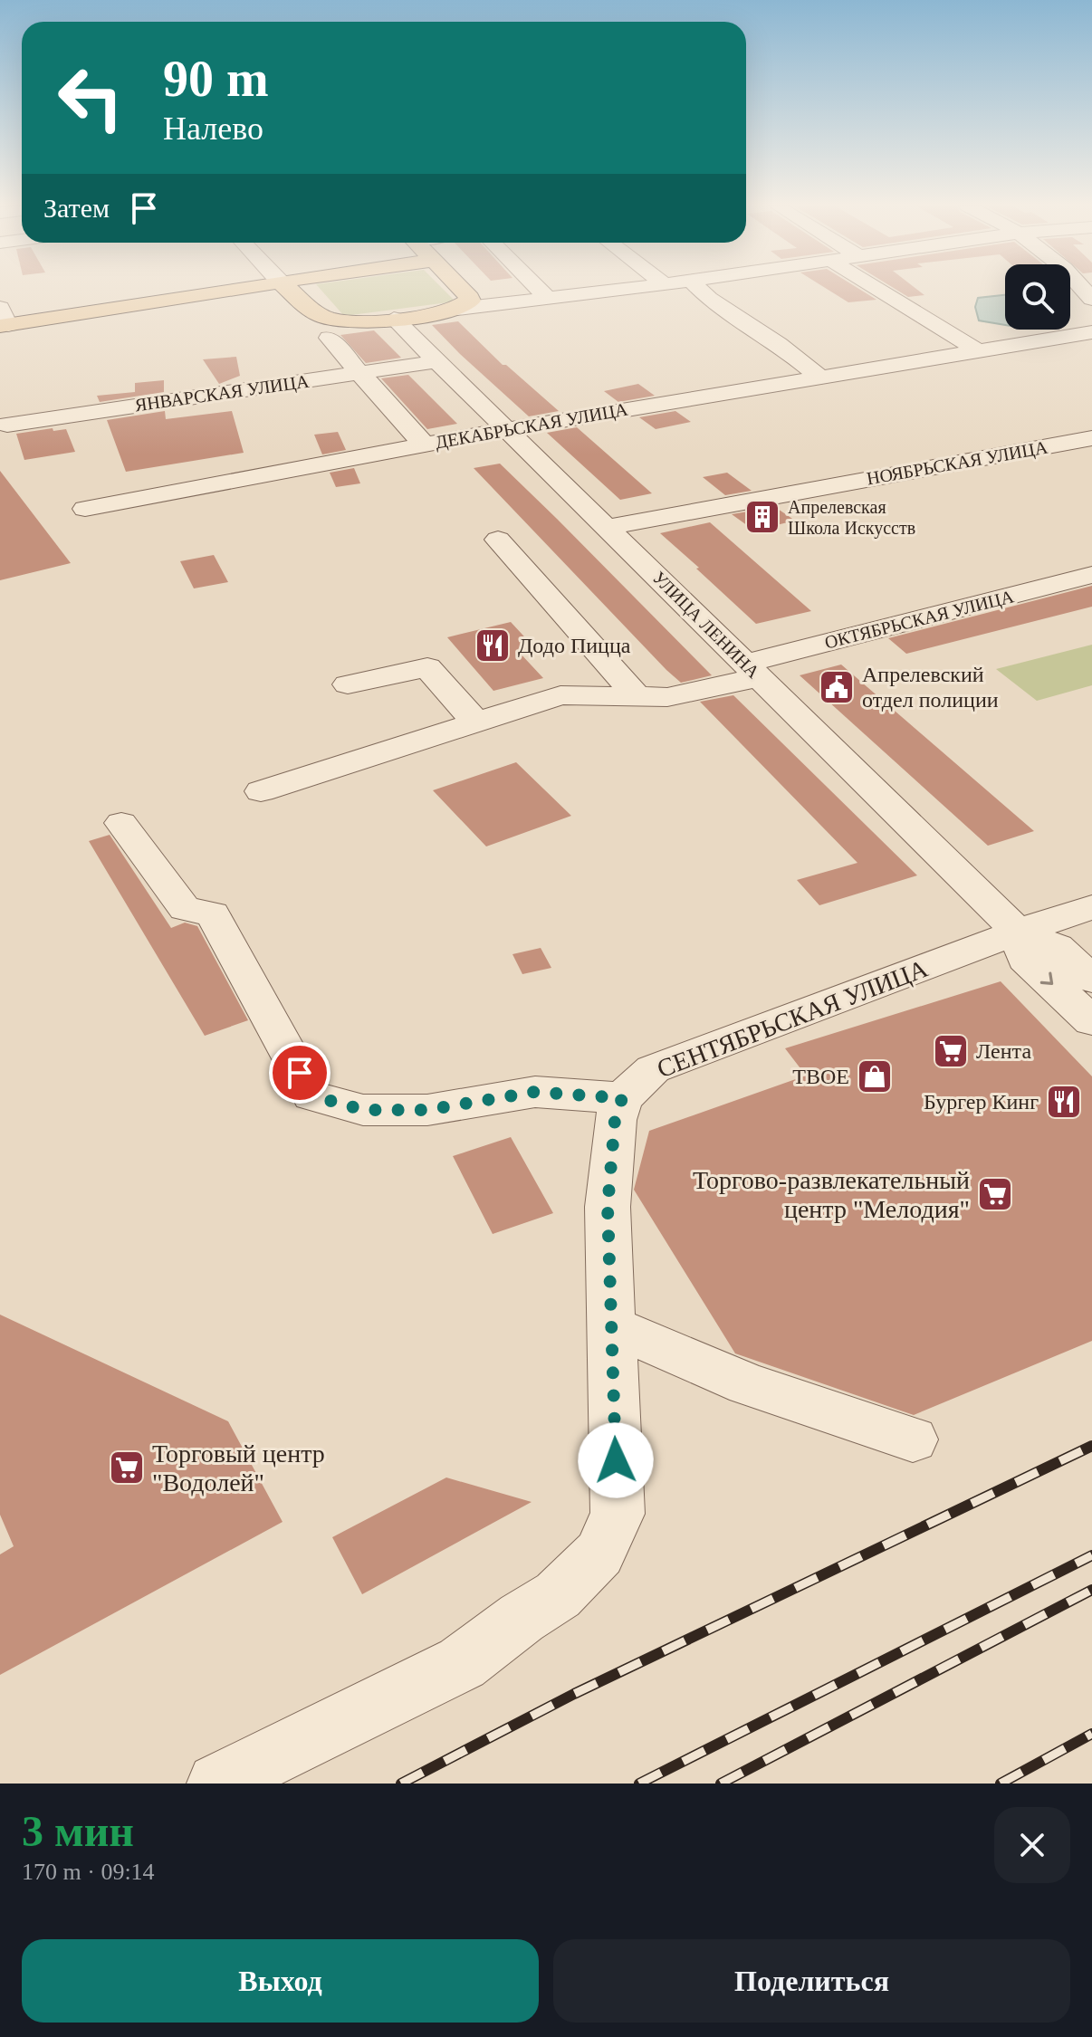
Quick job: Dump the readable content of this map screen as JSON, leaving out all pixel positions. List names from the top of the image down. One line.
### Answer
{"streets":{"street":["ЯНВАРСКАЯ УЛИЦА","ДЕКАБРЬСКАЯ УЛИЦА","НОЯБРЬСКАЯ УЛИЦА","ОКТЯБРЬСКАЯ УЛИЦА","УЛИЦА ЛЕНИНА","СЕНТЯБРЬСКАЯ УЛИЦА"]},"crossings":[["ЯНВАРСКАЯ УЛИЦА","УЛИЦА ЛЕНИНА"],["ДЕКАБРЬСКАЯ УЛИЦА","УЛИЦА ЛЕНИНА"],["НОЯБРЬСКАЯ УЛИЦА","УЛИЦА ЛЕНИНА"],["ОКТЯБРЬСКАЯ УЛИЦА","УЛИЦА ЛЕНИНА"],["УЛИЦА ЛЕНИНА","СЕНТЯБРЬСКАЯ УЛИЦА"]],"places":{"building":["Апрелевская Школа Искусств"],"restaurant":["Додо Пицца","Бургер Кинг"],"public building":["Апрелевский отдел полиции"],"supermarket":["Лента","Торгово-развлекательный центр \"Мелодия\"","Торговый центр \"Водолей\""],"shop":["ТВОЕ"]},"page":{"turn":["90 m","Налево"],"then":"Затем","heading":["3 мин","170 m · 09:14"],"buttons":["Выход","Поделиться"]}}
